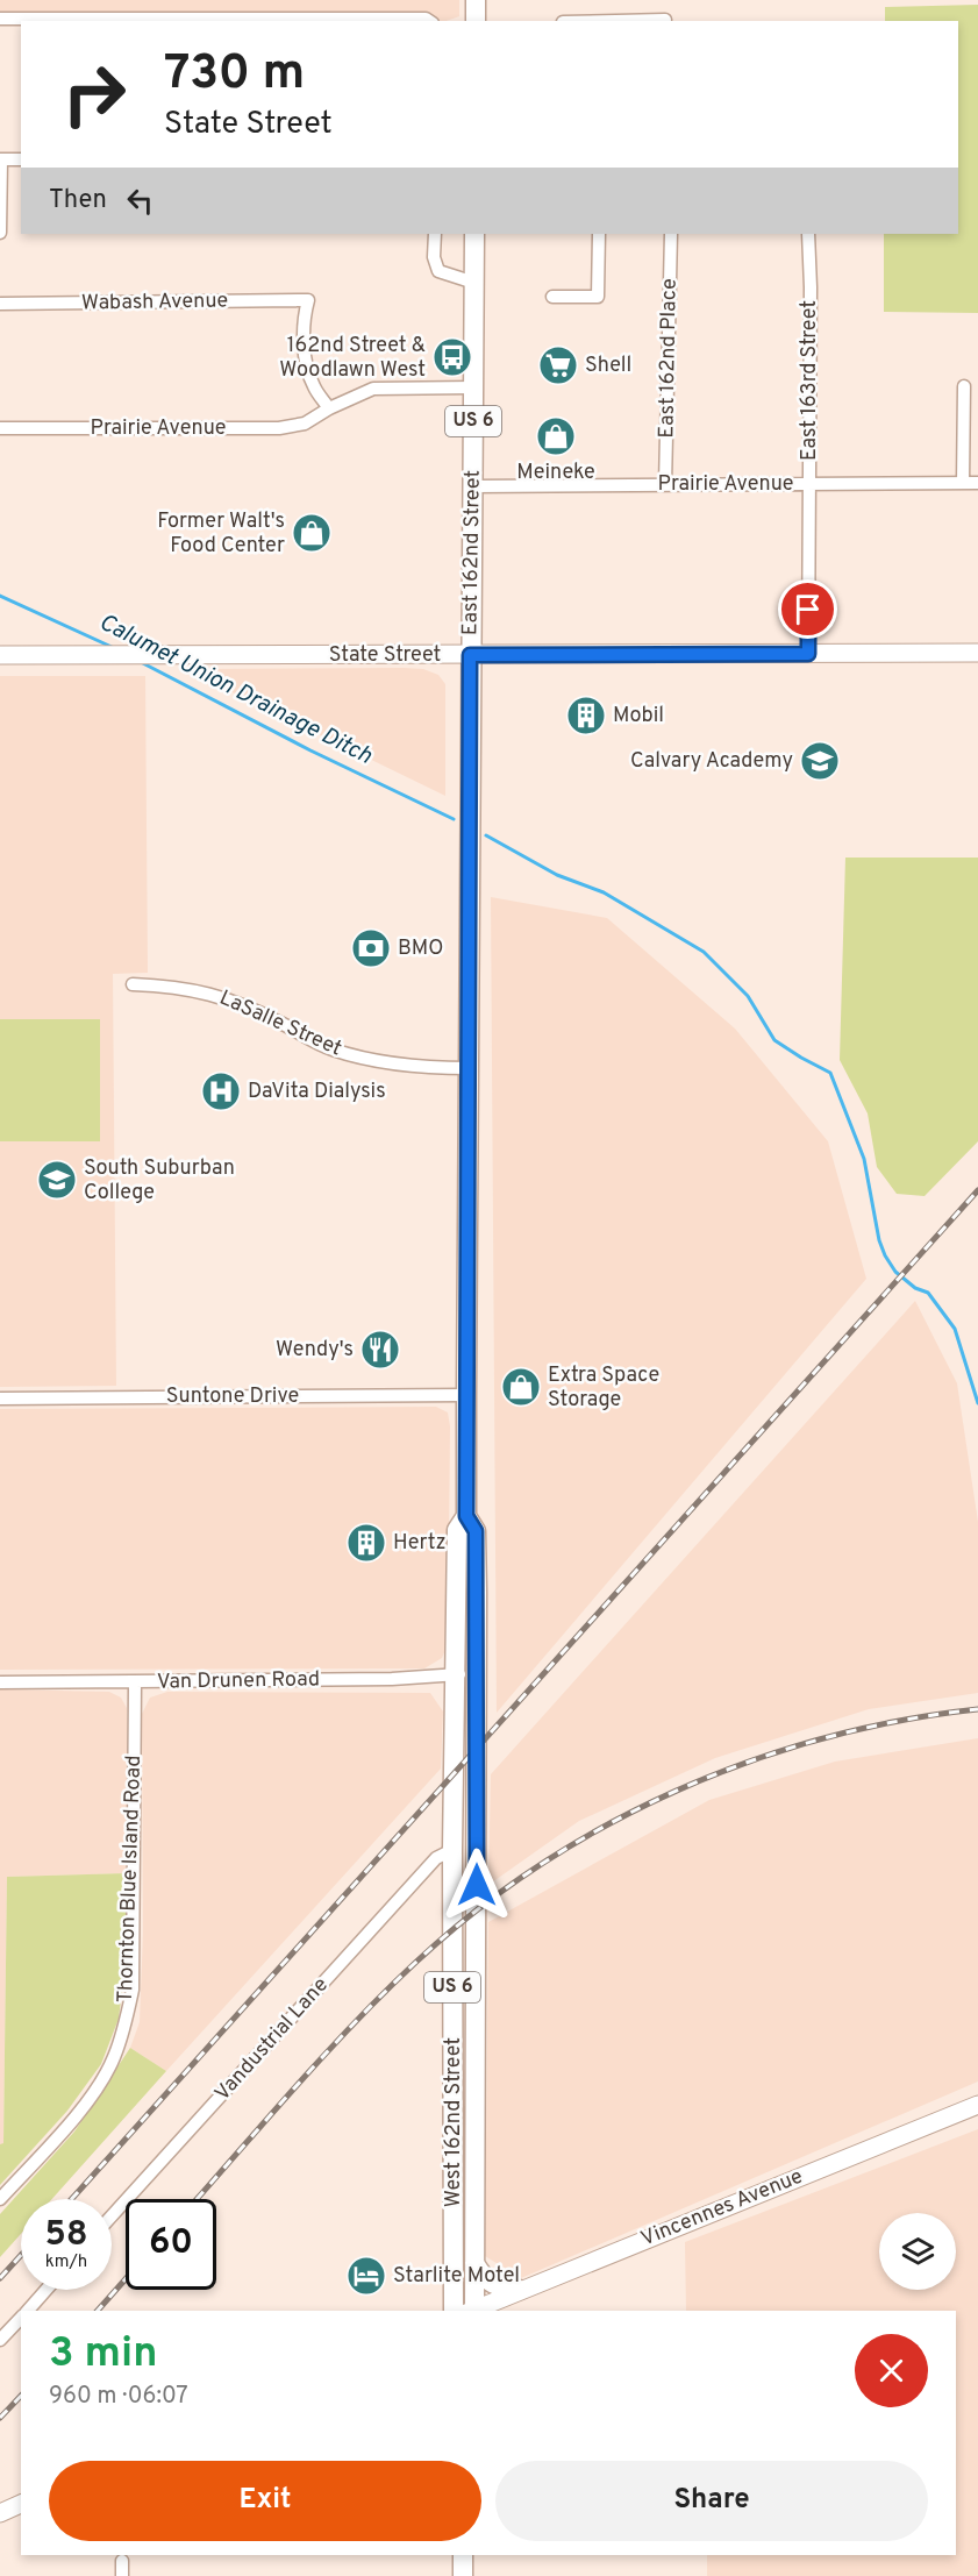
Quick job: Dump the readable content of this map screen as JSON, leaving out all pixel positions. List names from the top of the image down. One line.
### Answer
{"streets":{"main road":["US 6","East 162nd Street","West 162nd Street"],"street":["Wabash Avenue","East 162nd Place","East 163rd Street","Prairie Avenue","State Street","LaSalle Street","Suntone Drive","Van Drunen Road","Thornton Blue Island Road","Vandustrial Lane","Vincennes Avenue"]},"crossings":[["Wabash Avenue","Prairie Avenue"],["East 162nd Place","Prairie Avenue"],["East 163rd Street","Prairie Avenue"],["East 163rd Street","State Street"],["Prairie Avenue","East 162nd Street"],["East 162nd Street","State Street"],["East 162nd Street","West 162nd Street"],["State Street","West 162nd Street"],["LaSalle Street","West 162nd Street"],["Suntone Drive","West 162nd Street"],["Van Drunen Road","Thornton Blue Island Road"],["Van Drunen Road","West 162nd Street"],["Vandustrial Lane","West 162nd Street"]],"water":["Calumet Union Drainage Ditch"],"places":{"bus stop":["162nd Street & Woodlawn West"],"supermarket":["Shell"],"shop":["Meineke","Former Walt's Food Center","Extra Space Storage"],"building":["Mobil","Hertz"],"school or university":["Calvary Academy","South Suburban College"],"bank":["BMO"],"hospital":["DaVita Dialysis"],"restaurant":["Wendy's"],"hotel":["Starlite Motel"]},"page":{"turn":["730 m","State Street"],"then":"Then","speed":"58 km/h","limit":"60","heading":["3 min","960 m · 06:07"],"buttons":["Exit","Share"]}}
